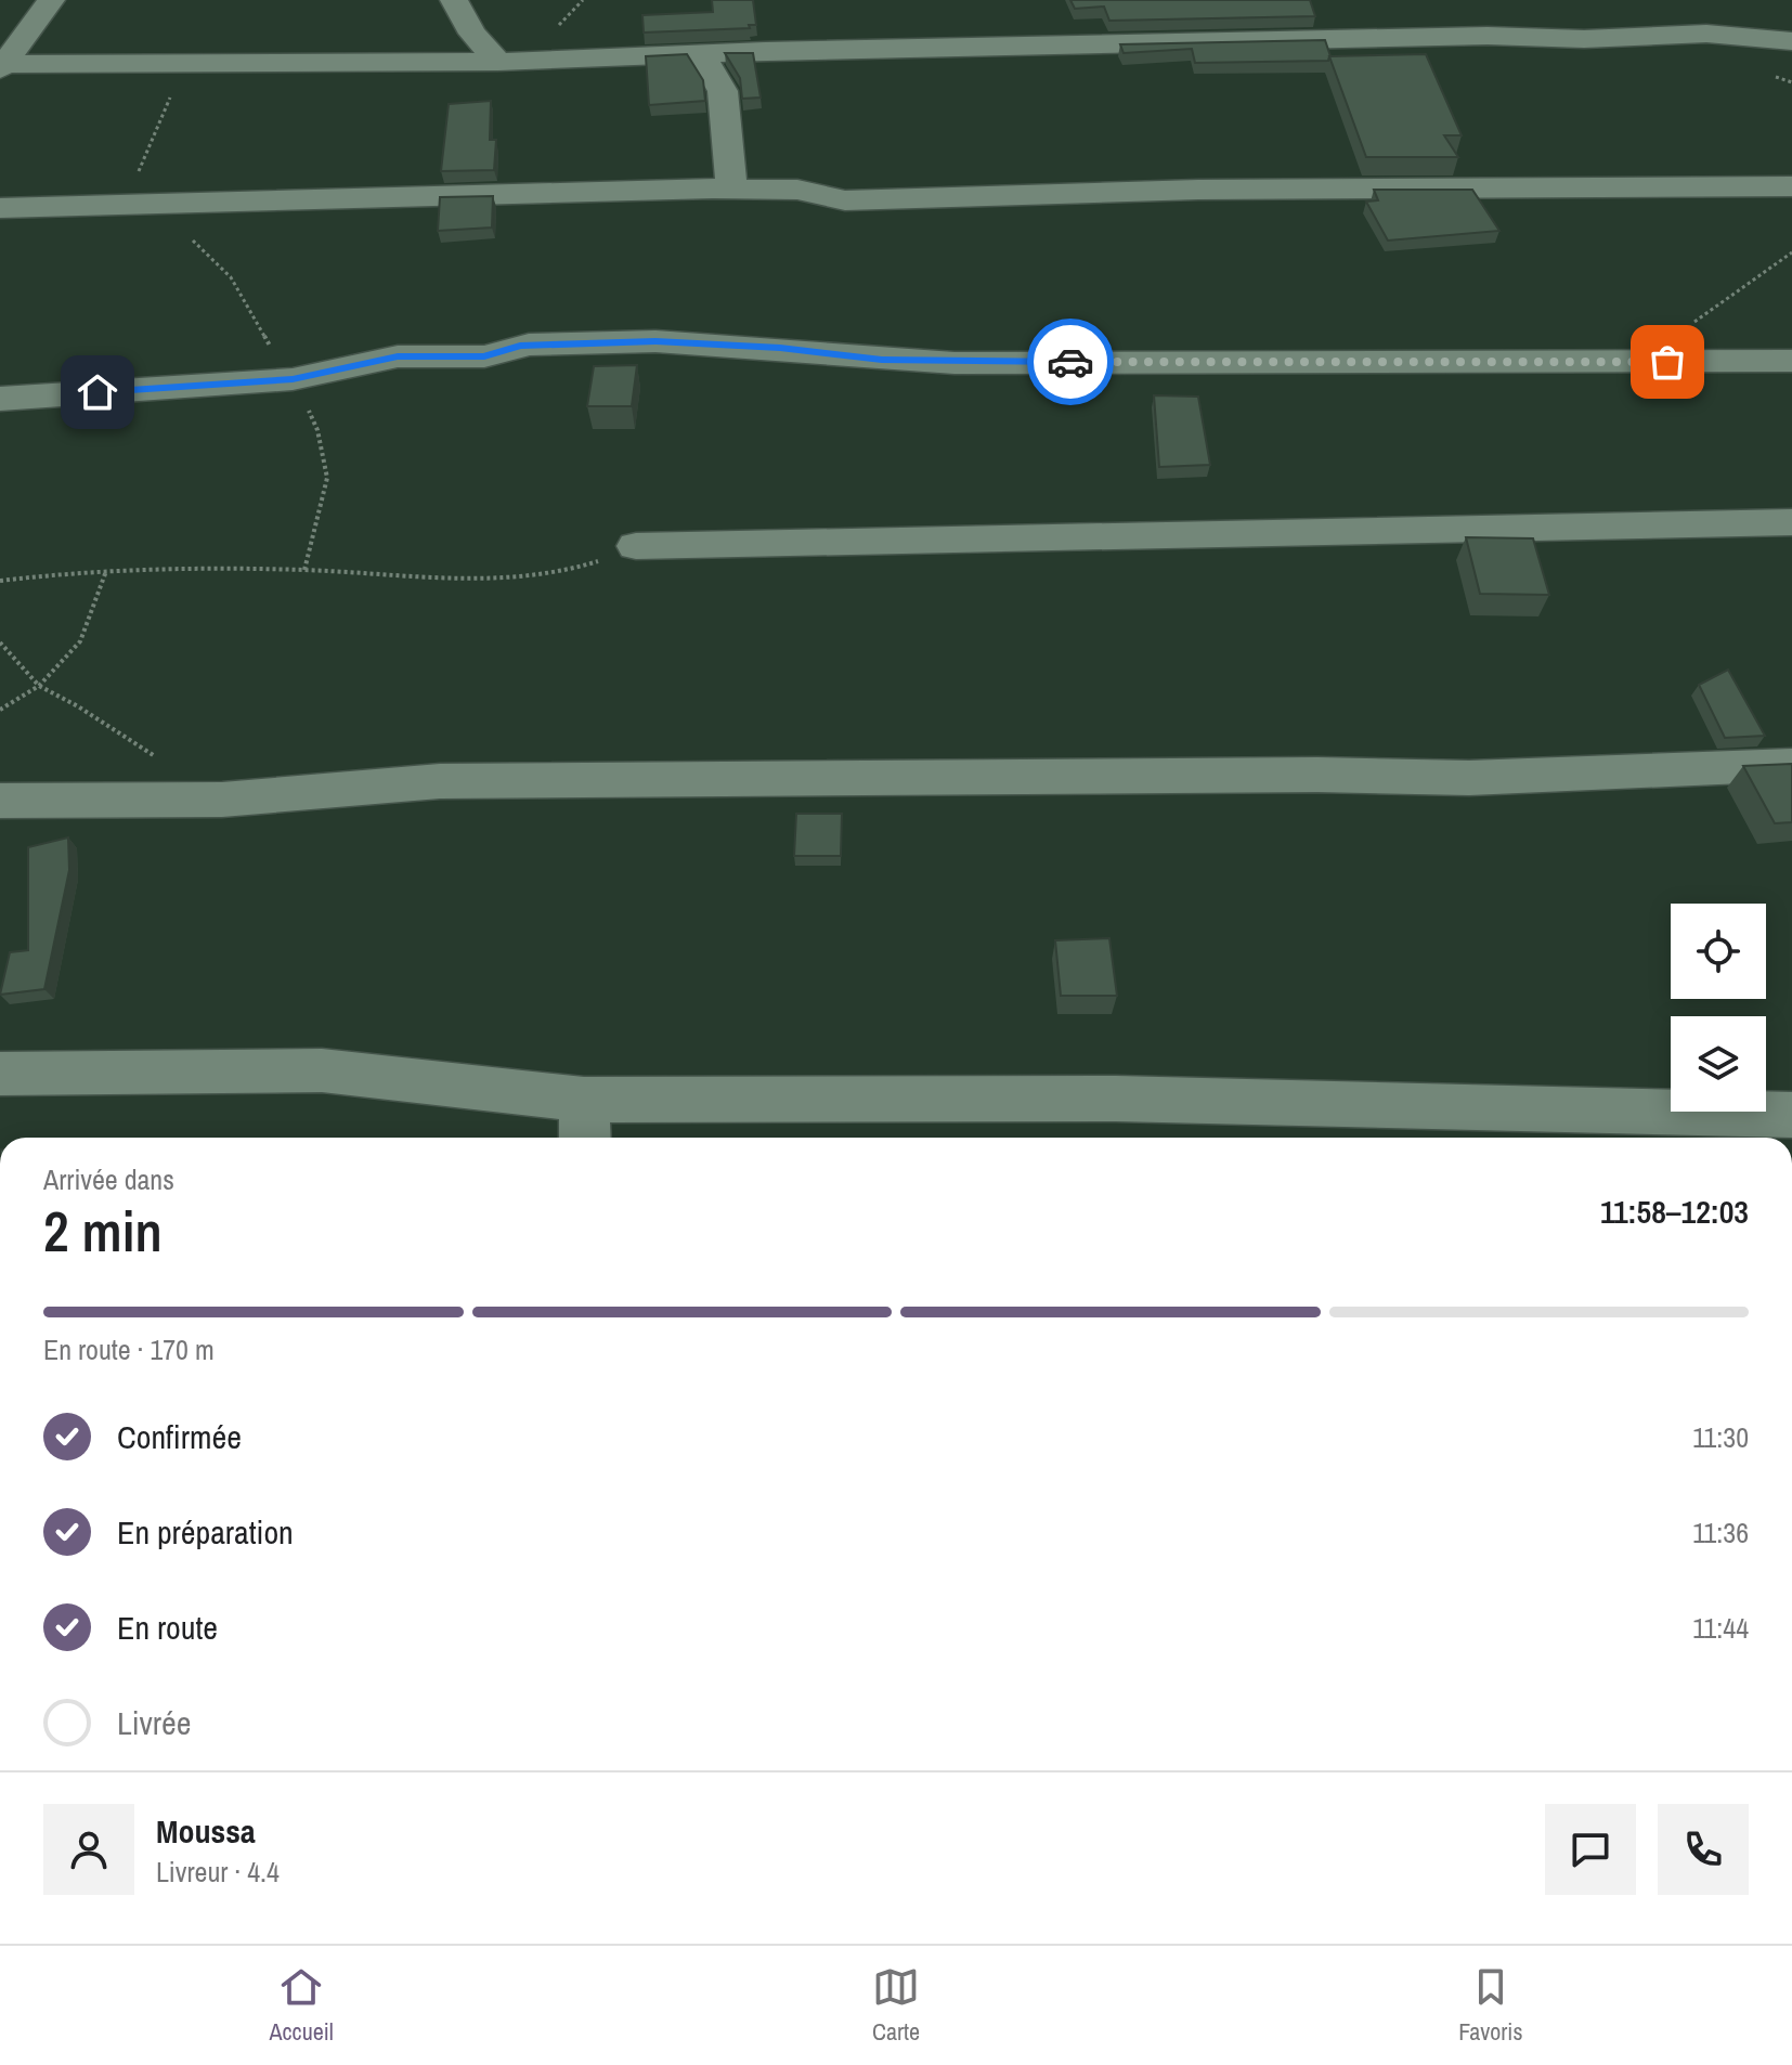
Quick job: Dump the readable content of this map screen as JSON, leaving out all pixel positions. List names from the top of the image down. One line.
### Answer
{"page":{"heading":["2 min","Arrivée dans","11:58–12:03"],"panel":["Moussa","Livreur · 4.4"],"bar":"En route · 170 m","list":[["Confirmée","11:30"],["En préparation","11:36"],["En route","11:44"],"Livrée"],"tabs":["Accueil","Carte","Favoris"]}}
